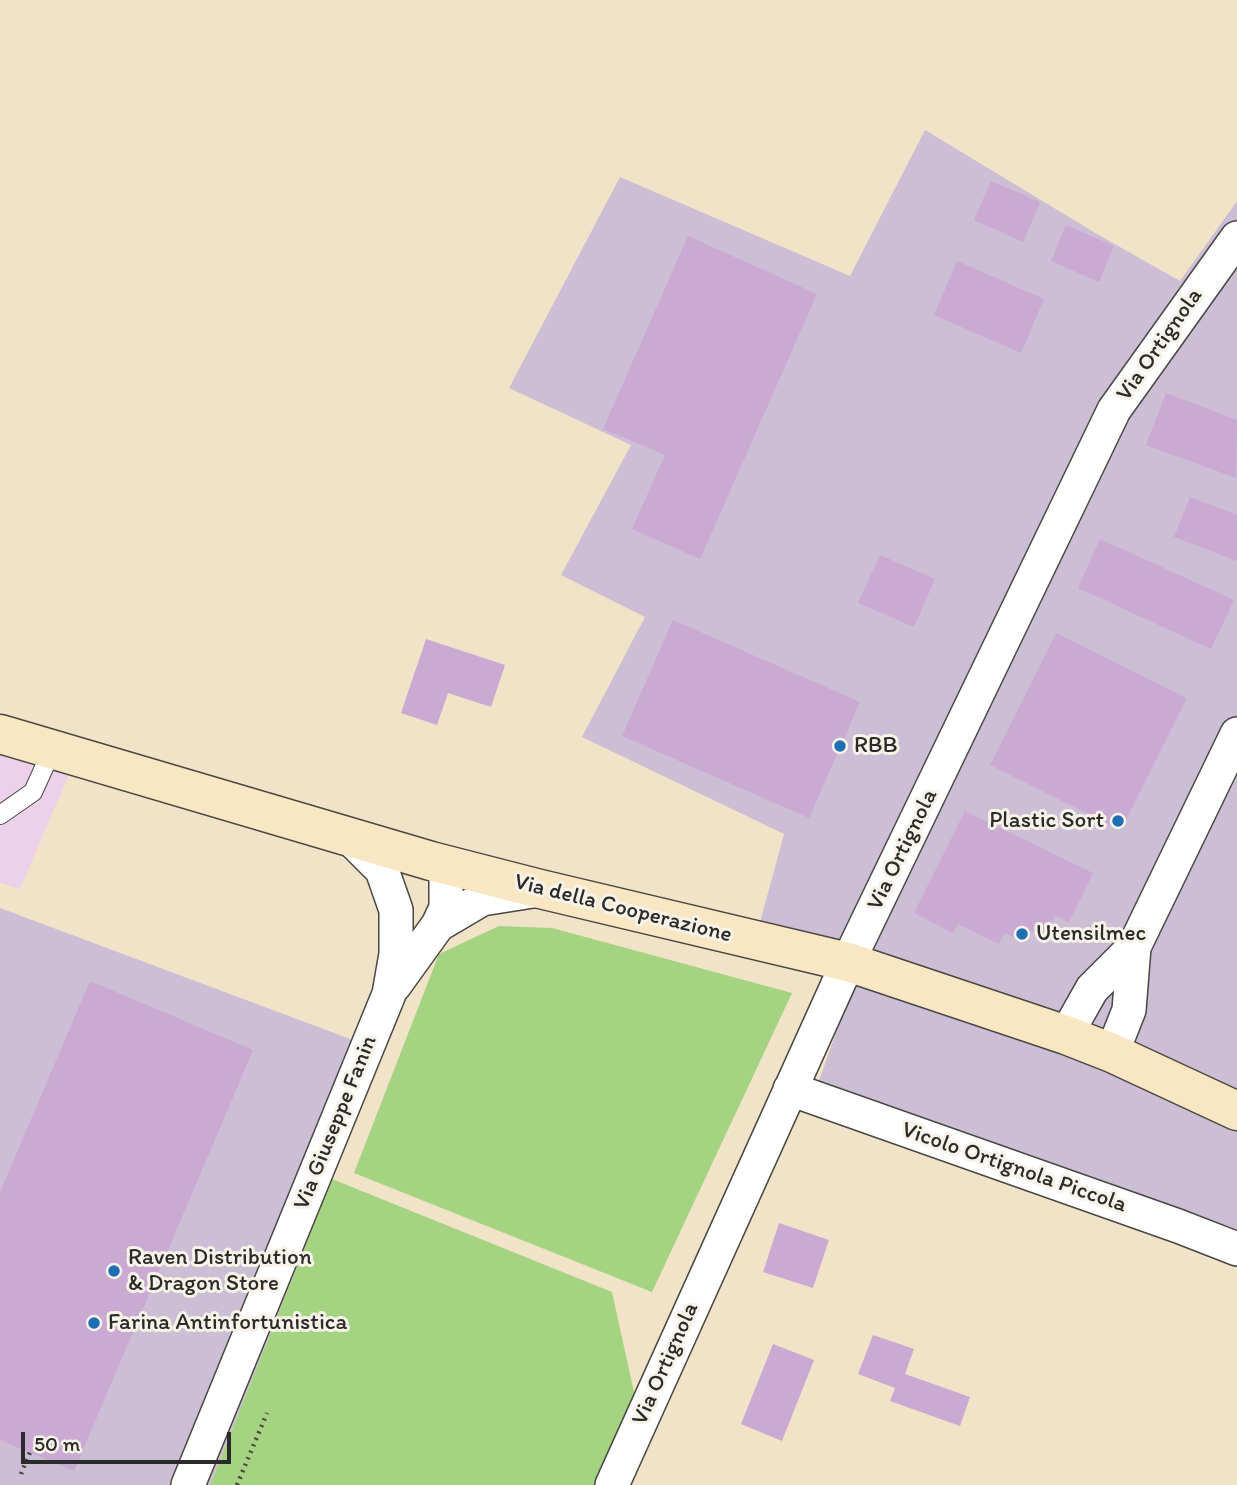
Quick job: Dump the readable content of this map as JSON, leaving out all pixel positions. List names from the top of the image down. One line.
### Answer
{"streets":{"street":["Via Ortignola","Via della Cooperazione","Via Giuseppe Fanin","Vicolo Ortignola Piccola"]},"crossings":[["Via Ortignola","Via della Cooperazione"],["Via Ortignola","Vicolo Ortignola Piccola"],["Via della Cooperazione","Via Giuseppe Fanin"]],"places":["RBB","Plastic Sort","Utensilmec","Raven Distribution & Dragon Store","Farina Antinfortunistica"],"scale_bar":"50 m"}
